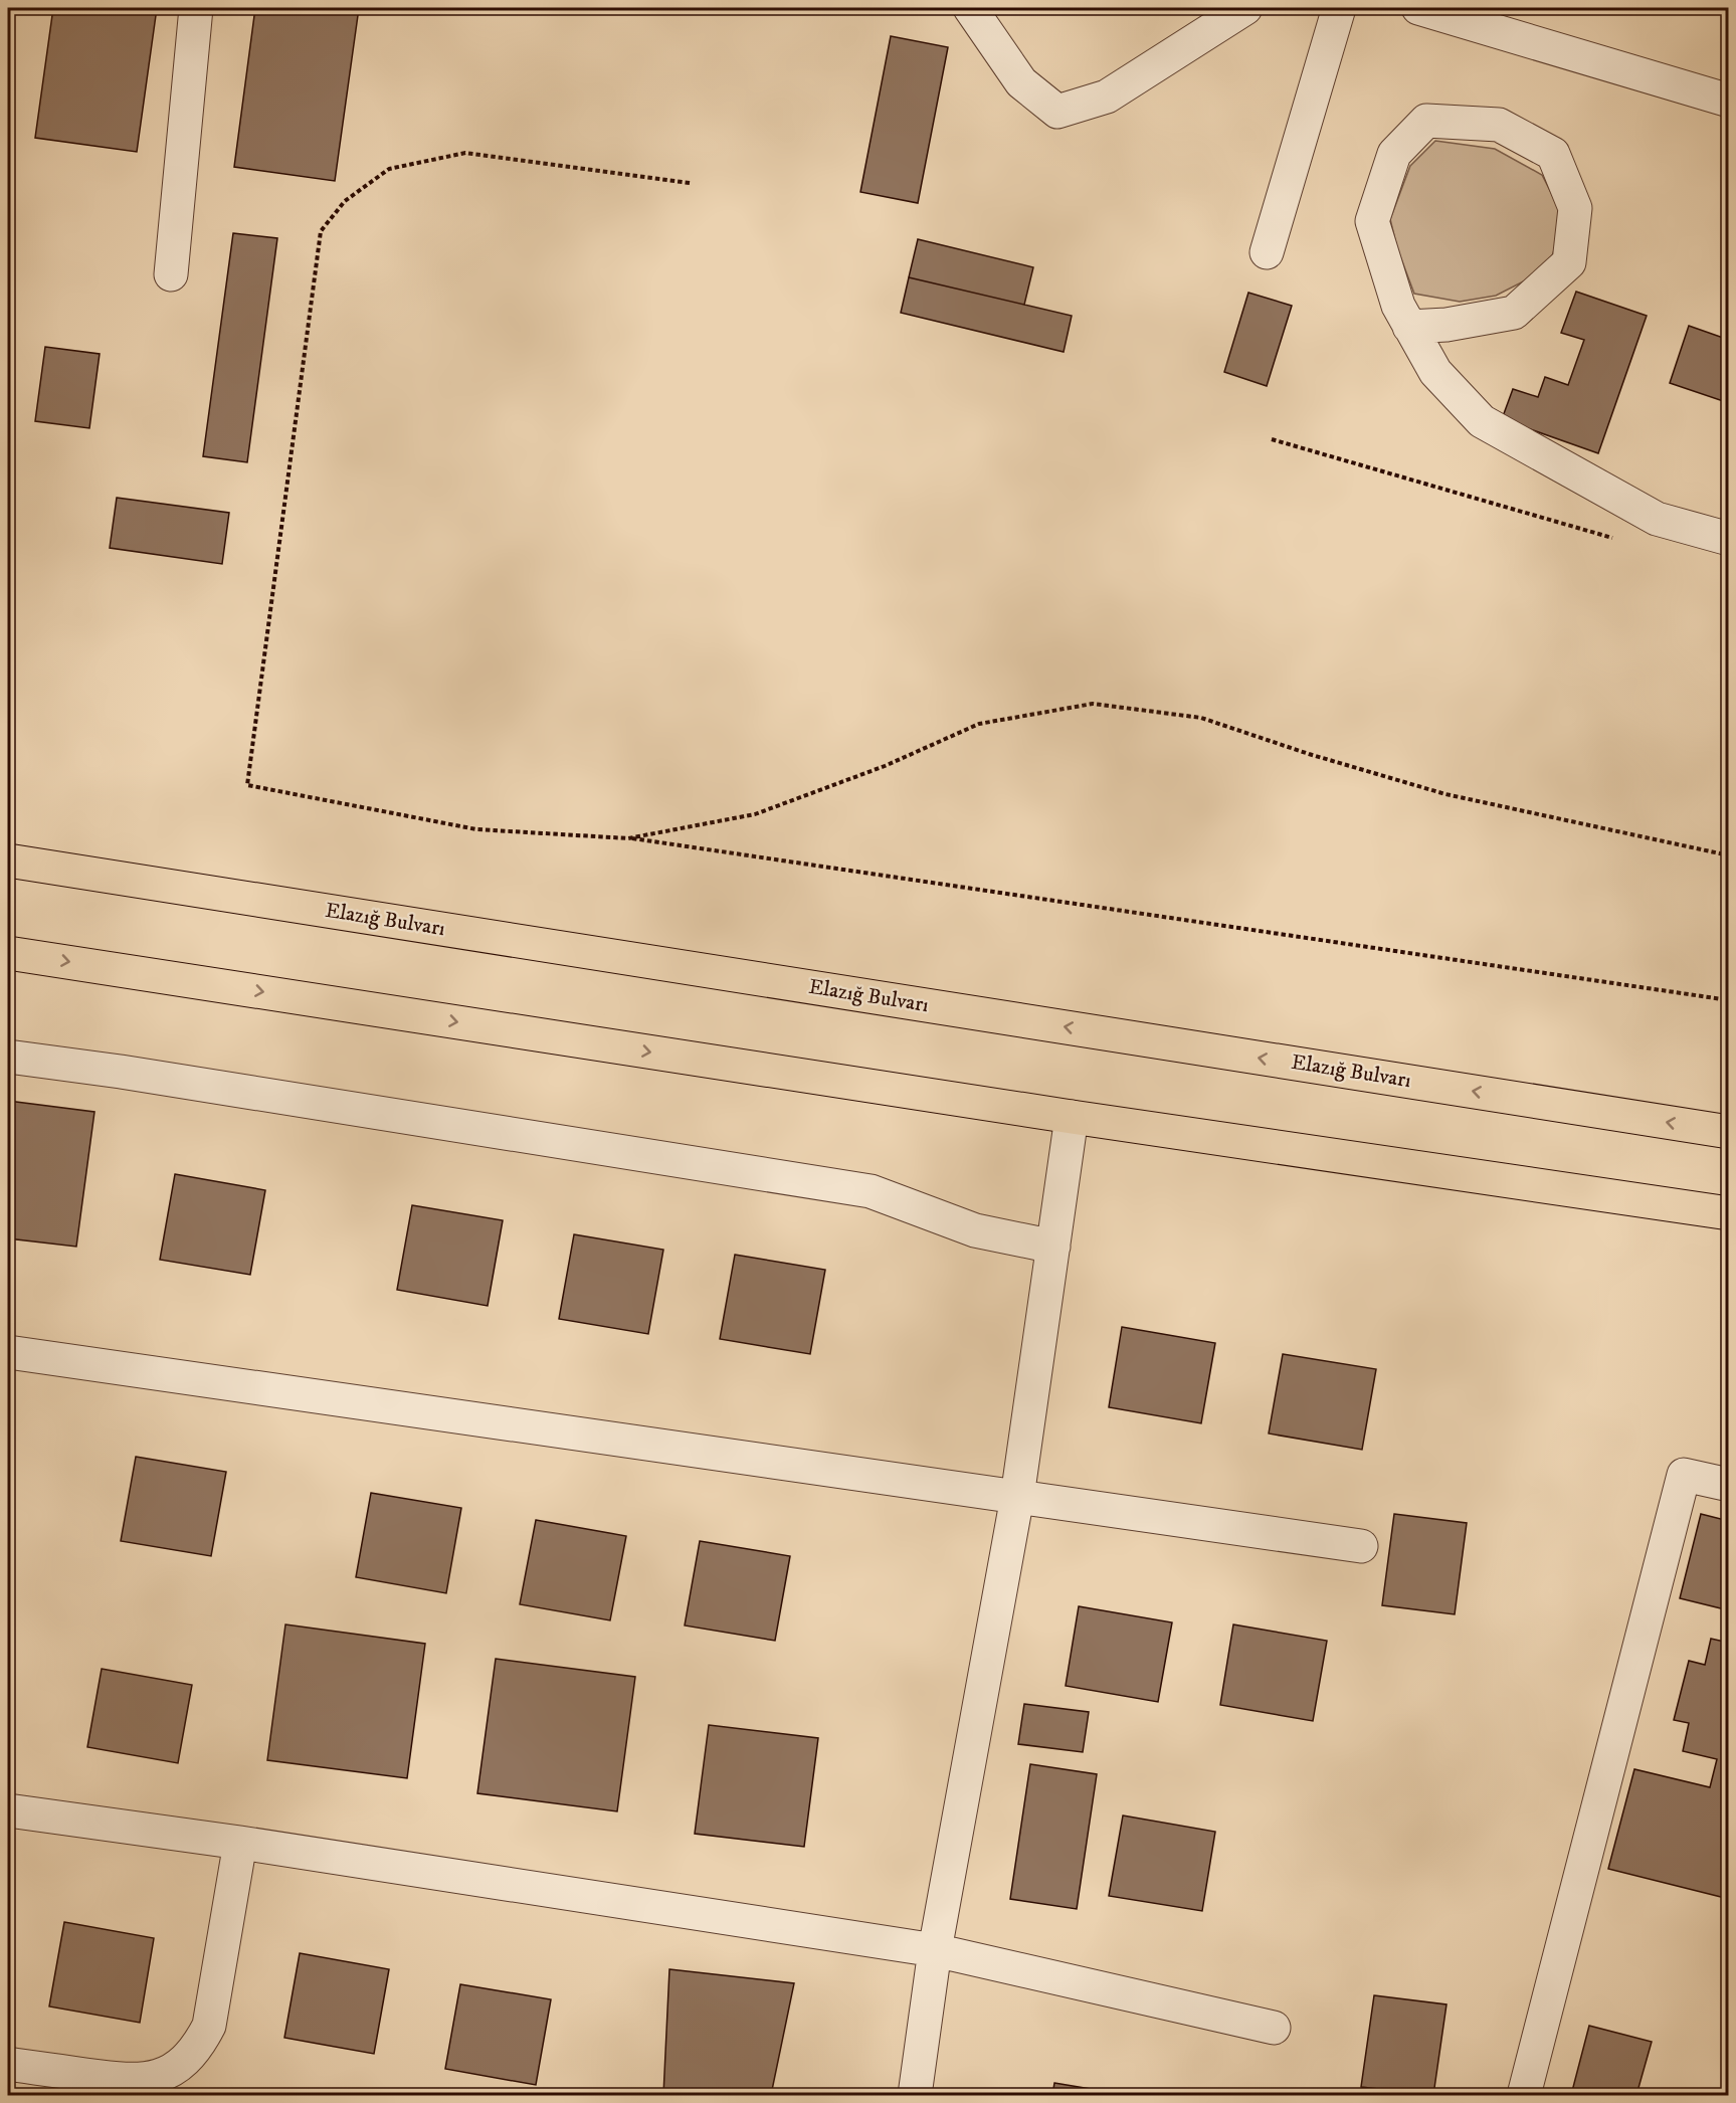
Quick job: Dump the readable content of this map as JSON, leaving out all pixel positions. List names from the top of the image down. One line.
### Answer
{"streets":{"main road":["Elazığ Bulvarı"]}}
